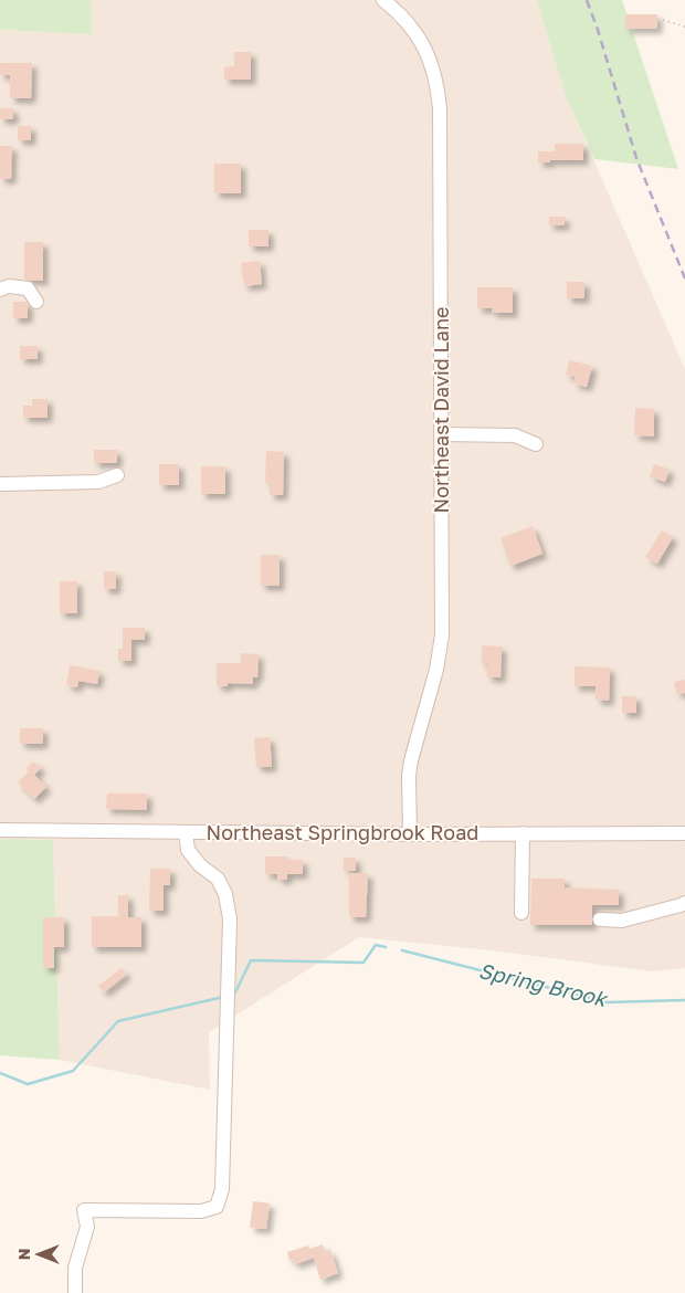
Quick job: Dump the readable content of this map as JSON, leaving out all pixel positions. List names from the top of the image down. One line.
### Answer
{"streets":{"street":["Northeast David Lane","Northeast Springbrook Road"]},"crossings":[["Northeast David Lane","Northeast Springbrook Road"]],"water":["Spring Brook"],"north":"left"}
